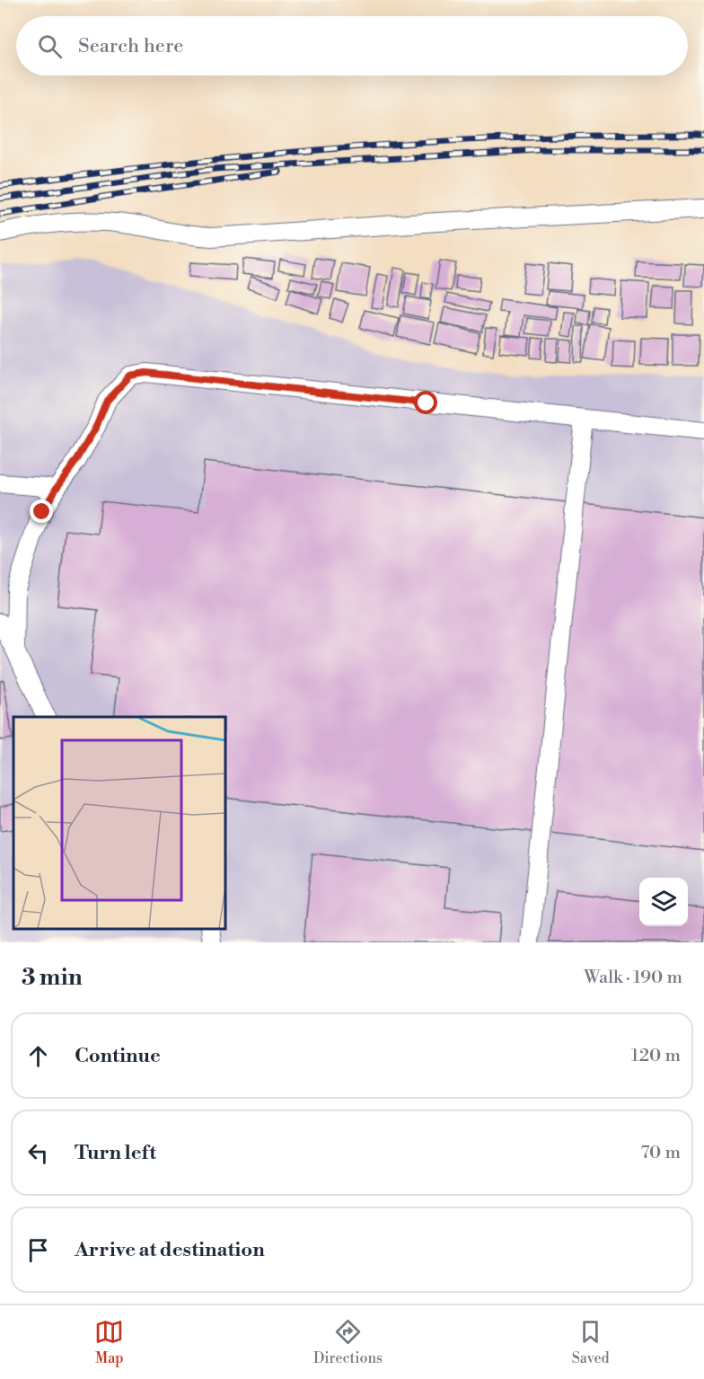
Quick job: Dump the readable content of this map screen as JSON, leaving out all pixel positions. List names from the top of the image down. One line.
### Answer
{"page":{"search":"Search here","heading":["3 min","Walk · 190 m"],"list":[["Continue","120 m"],["Turn left","70 m"],"Arrive at destination"],"nav":["Map","Directions","Saved"]}}
